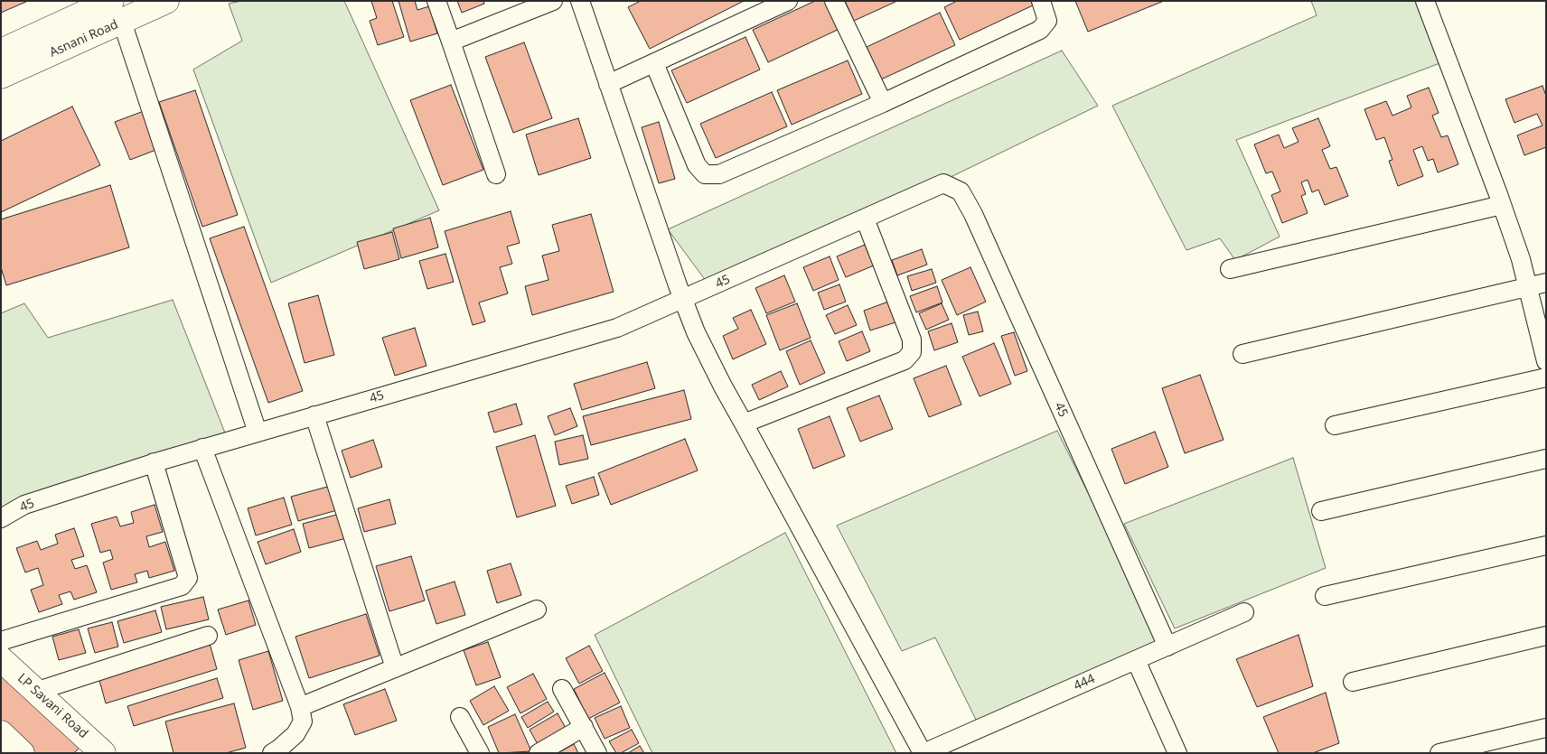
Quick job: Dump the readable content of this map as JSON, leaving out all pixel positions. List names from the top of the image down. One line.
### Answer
{"streets":{"street":["Asnani Road","45","444","LP Savani Road"]},"crossings":[["45","444"]]}
